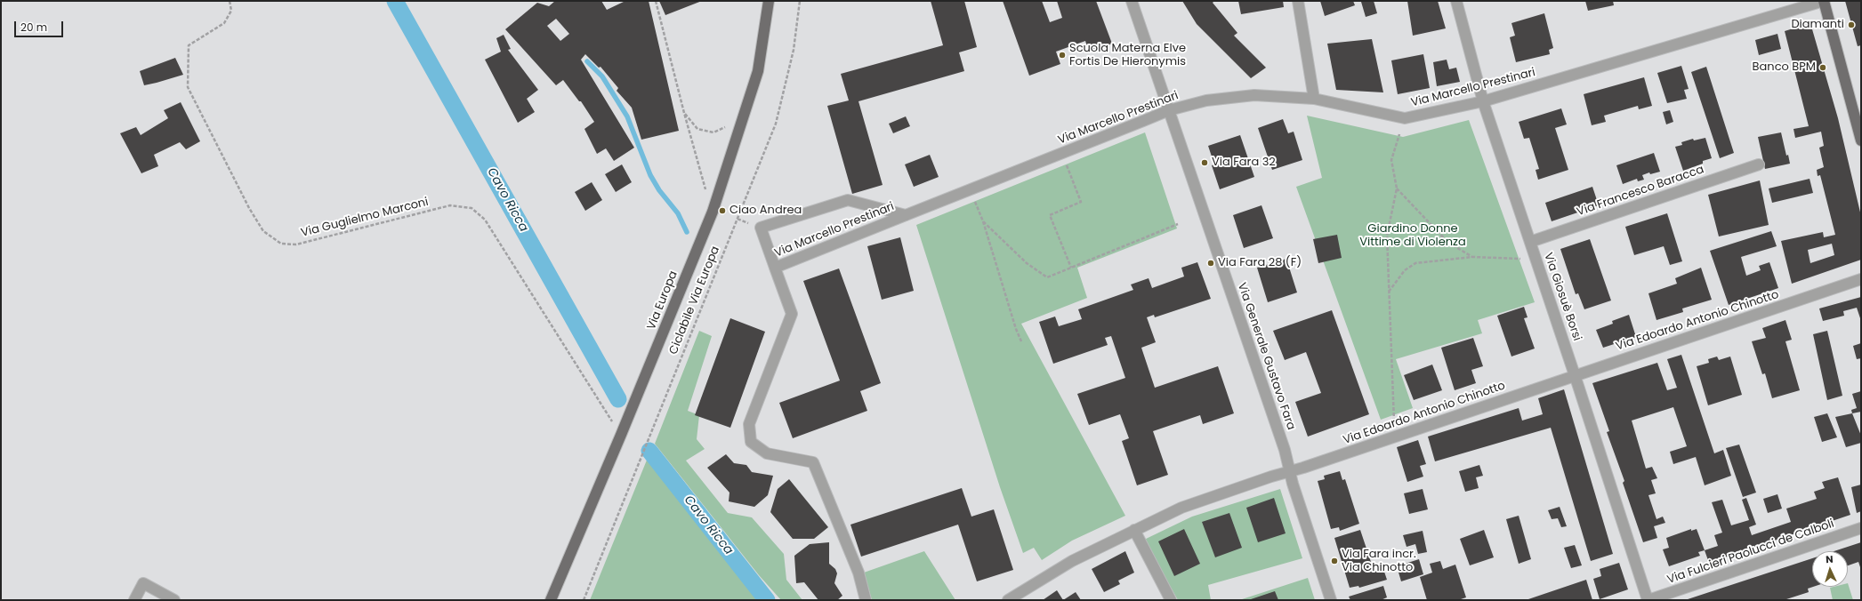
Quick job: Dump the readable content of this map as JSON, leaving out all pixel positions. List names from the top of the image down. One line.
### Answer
{"streets":{"main road":["Via Europa"],"street":["Via Marcello Prestinari","Via Francesco Baracca","Via Giosuè Borsi","Via Edoardo Antonio Chinotto","Via Generale Gustavo Fara","Via Fulcieri Paolucci de Calboli"],"path":["Via Guglielmo Marconi","Ciclabile Via Europa"]},"crossings":[["Via Marcello Prestinari","Via Giosuè Borsi"],["Via Marcello Prestinari","Via Generale Gustavo Fara"],["Via Francesco Baracca","Via Giosuè Borsi"],["Via Guglielmo Marconi","Via Europa"],["Via Giosuè Borsi","Via Edoardo Antonio Chinotto"],["Via Giosuè Borsi","Via Fulcieri Paolucci de Calboli"],["Via Edoardo Antonio Chinotto","Via Generale Gustavo Fara"]],"water":["Cavo Ricca"],"parks":["Giardino Donne Vittime di Violenza"],"places":["Diamanti","Scuola Materna Elve Fortis De Hieronymis","Banco BPM","Via Fara 32","Ciao Andrea","Via Fara 28 (F)","Via Fara incr. Via Chinotto"],"scale_bar":"20 m","north":"top"}
